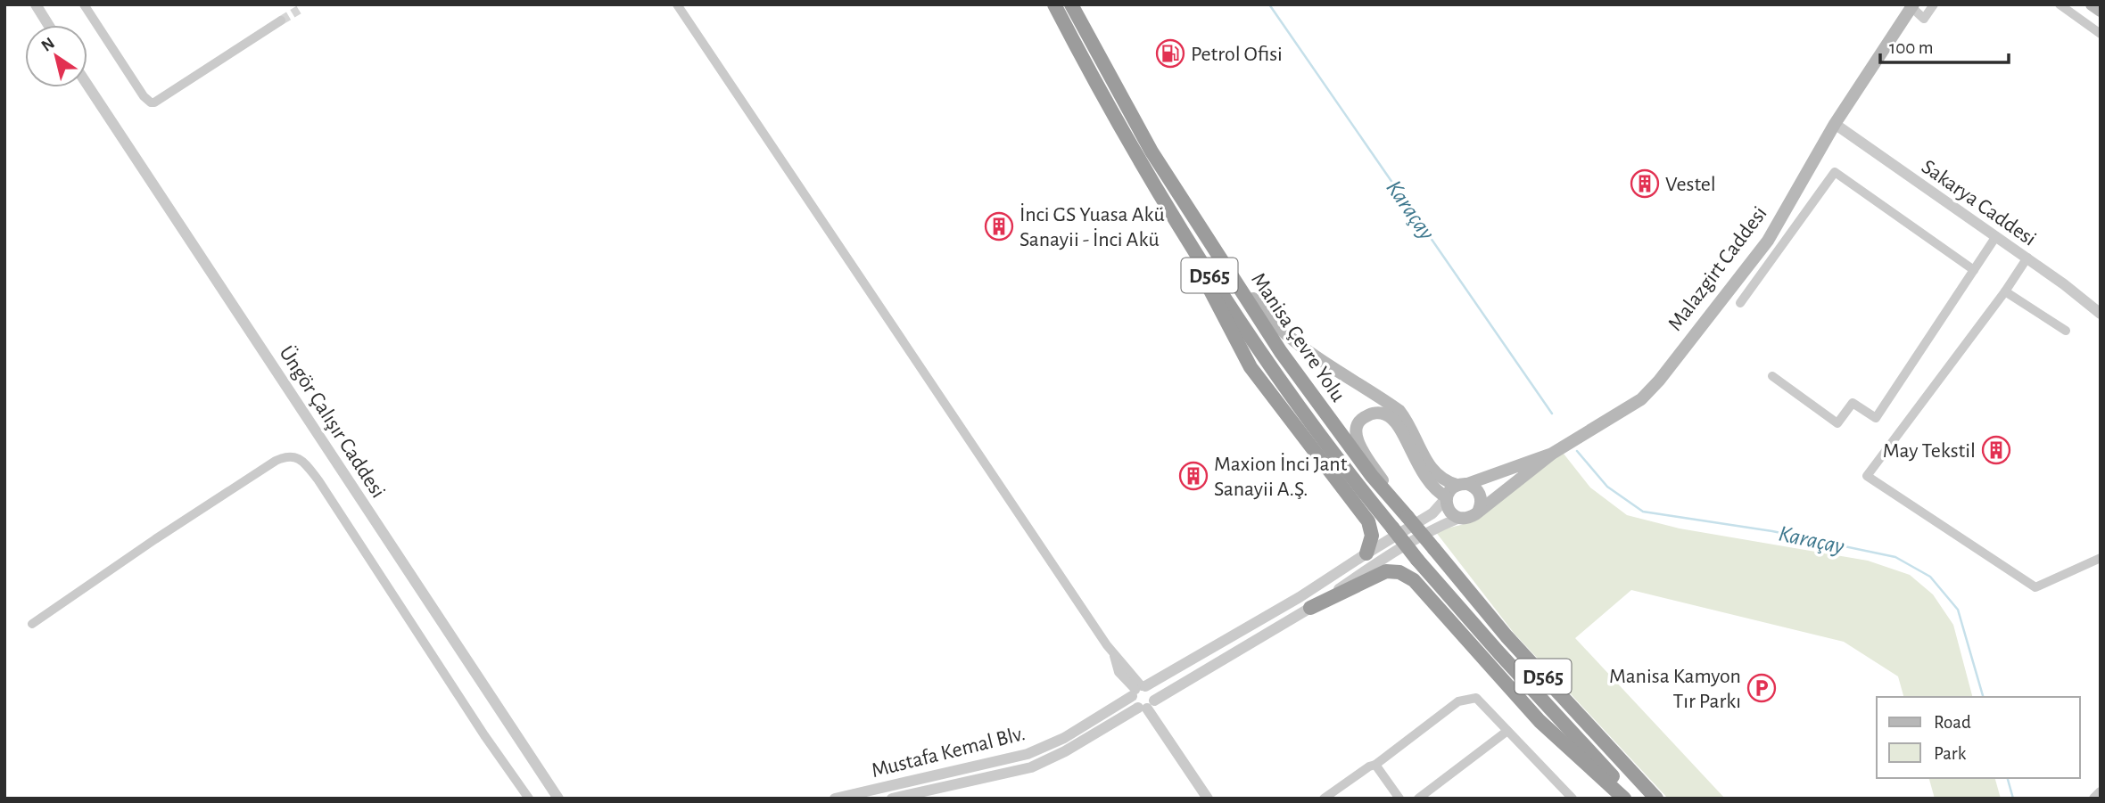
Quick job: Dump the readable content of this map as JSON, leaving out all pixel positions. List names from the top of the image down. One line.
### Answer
{"streets":{"highway":["D565","Manisa Çevre Yolu"],"main road":["Malazgirt Caddesi"],"street":["Sakarya Caddesi","Üngör Çalışır Caddesi","Mustafa Kemal Blv."]},"crossings":[["Sakarya Caddesi","Malazgirt Caddesi"]],"water":["Karaçay"],"places":{"fuel station":["Petrol Ofisi"],"building":["Vestel","İnci GS Yuasa Akü Sanayii - İnci Akü","May Tekstil","Maxion İnci Jant Sanayii A.Ş."],"parking":["Manisa Kamyon Tır Parkı"]},"legend":["Road","Park"],"scale_bar":"100 m","north":"top left"}
